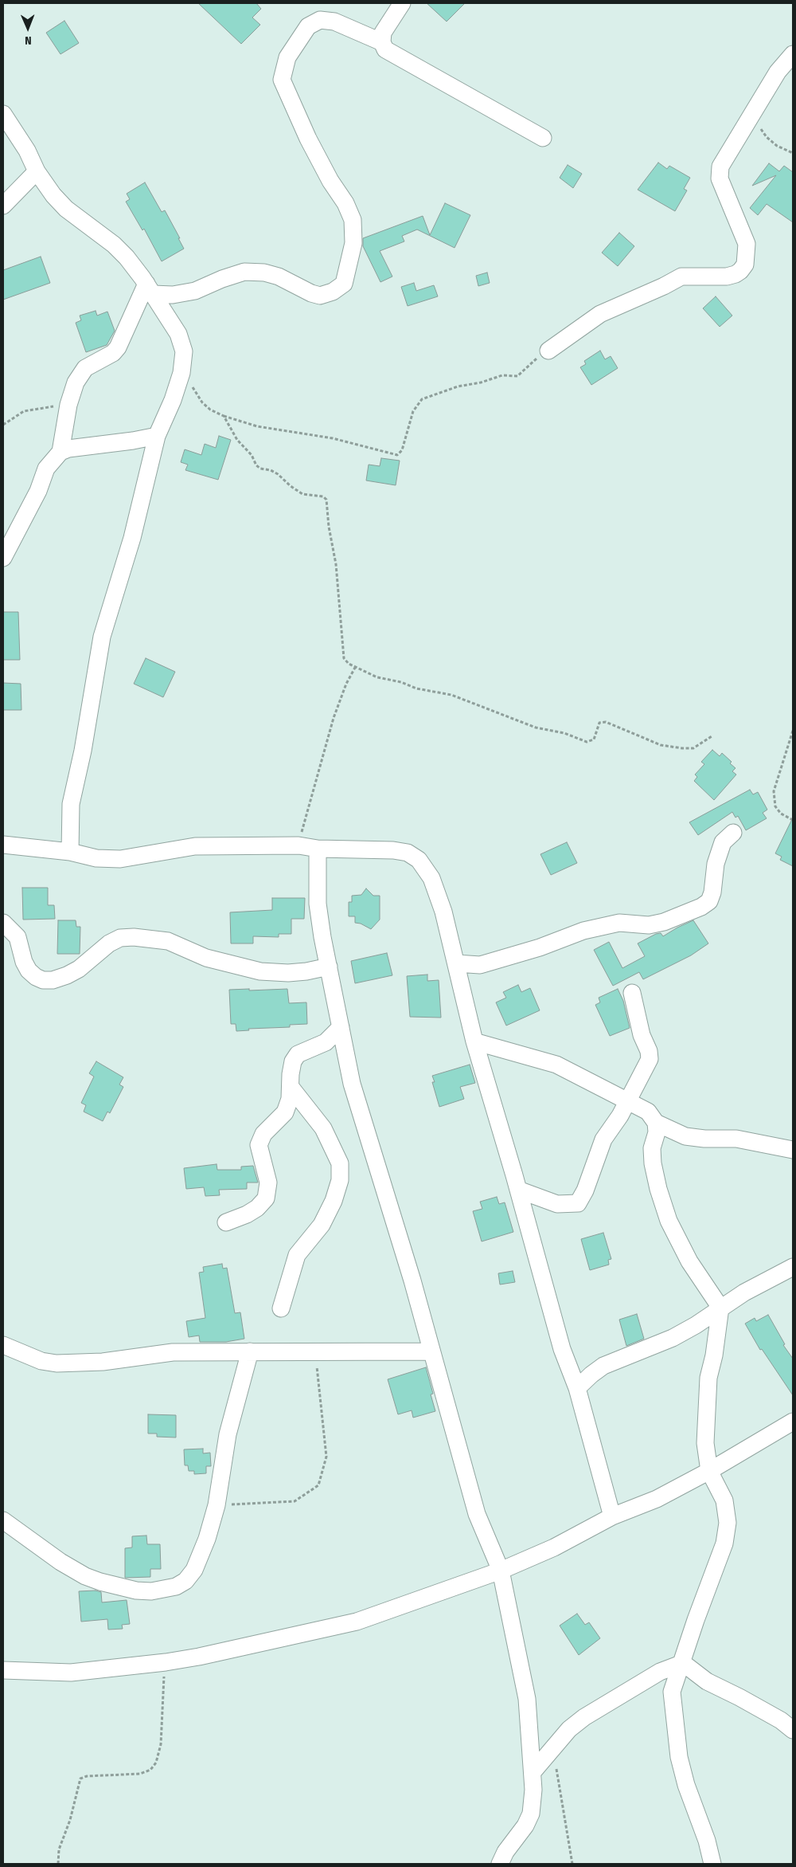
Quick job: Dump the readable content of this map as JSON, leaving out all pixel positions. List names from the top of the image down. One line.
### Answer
{"north":"bottom"}
